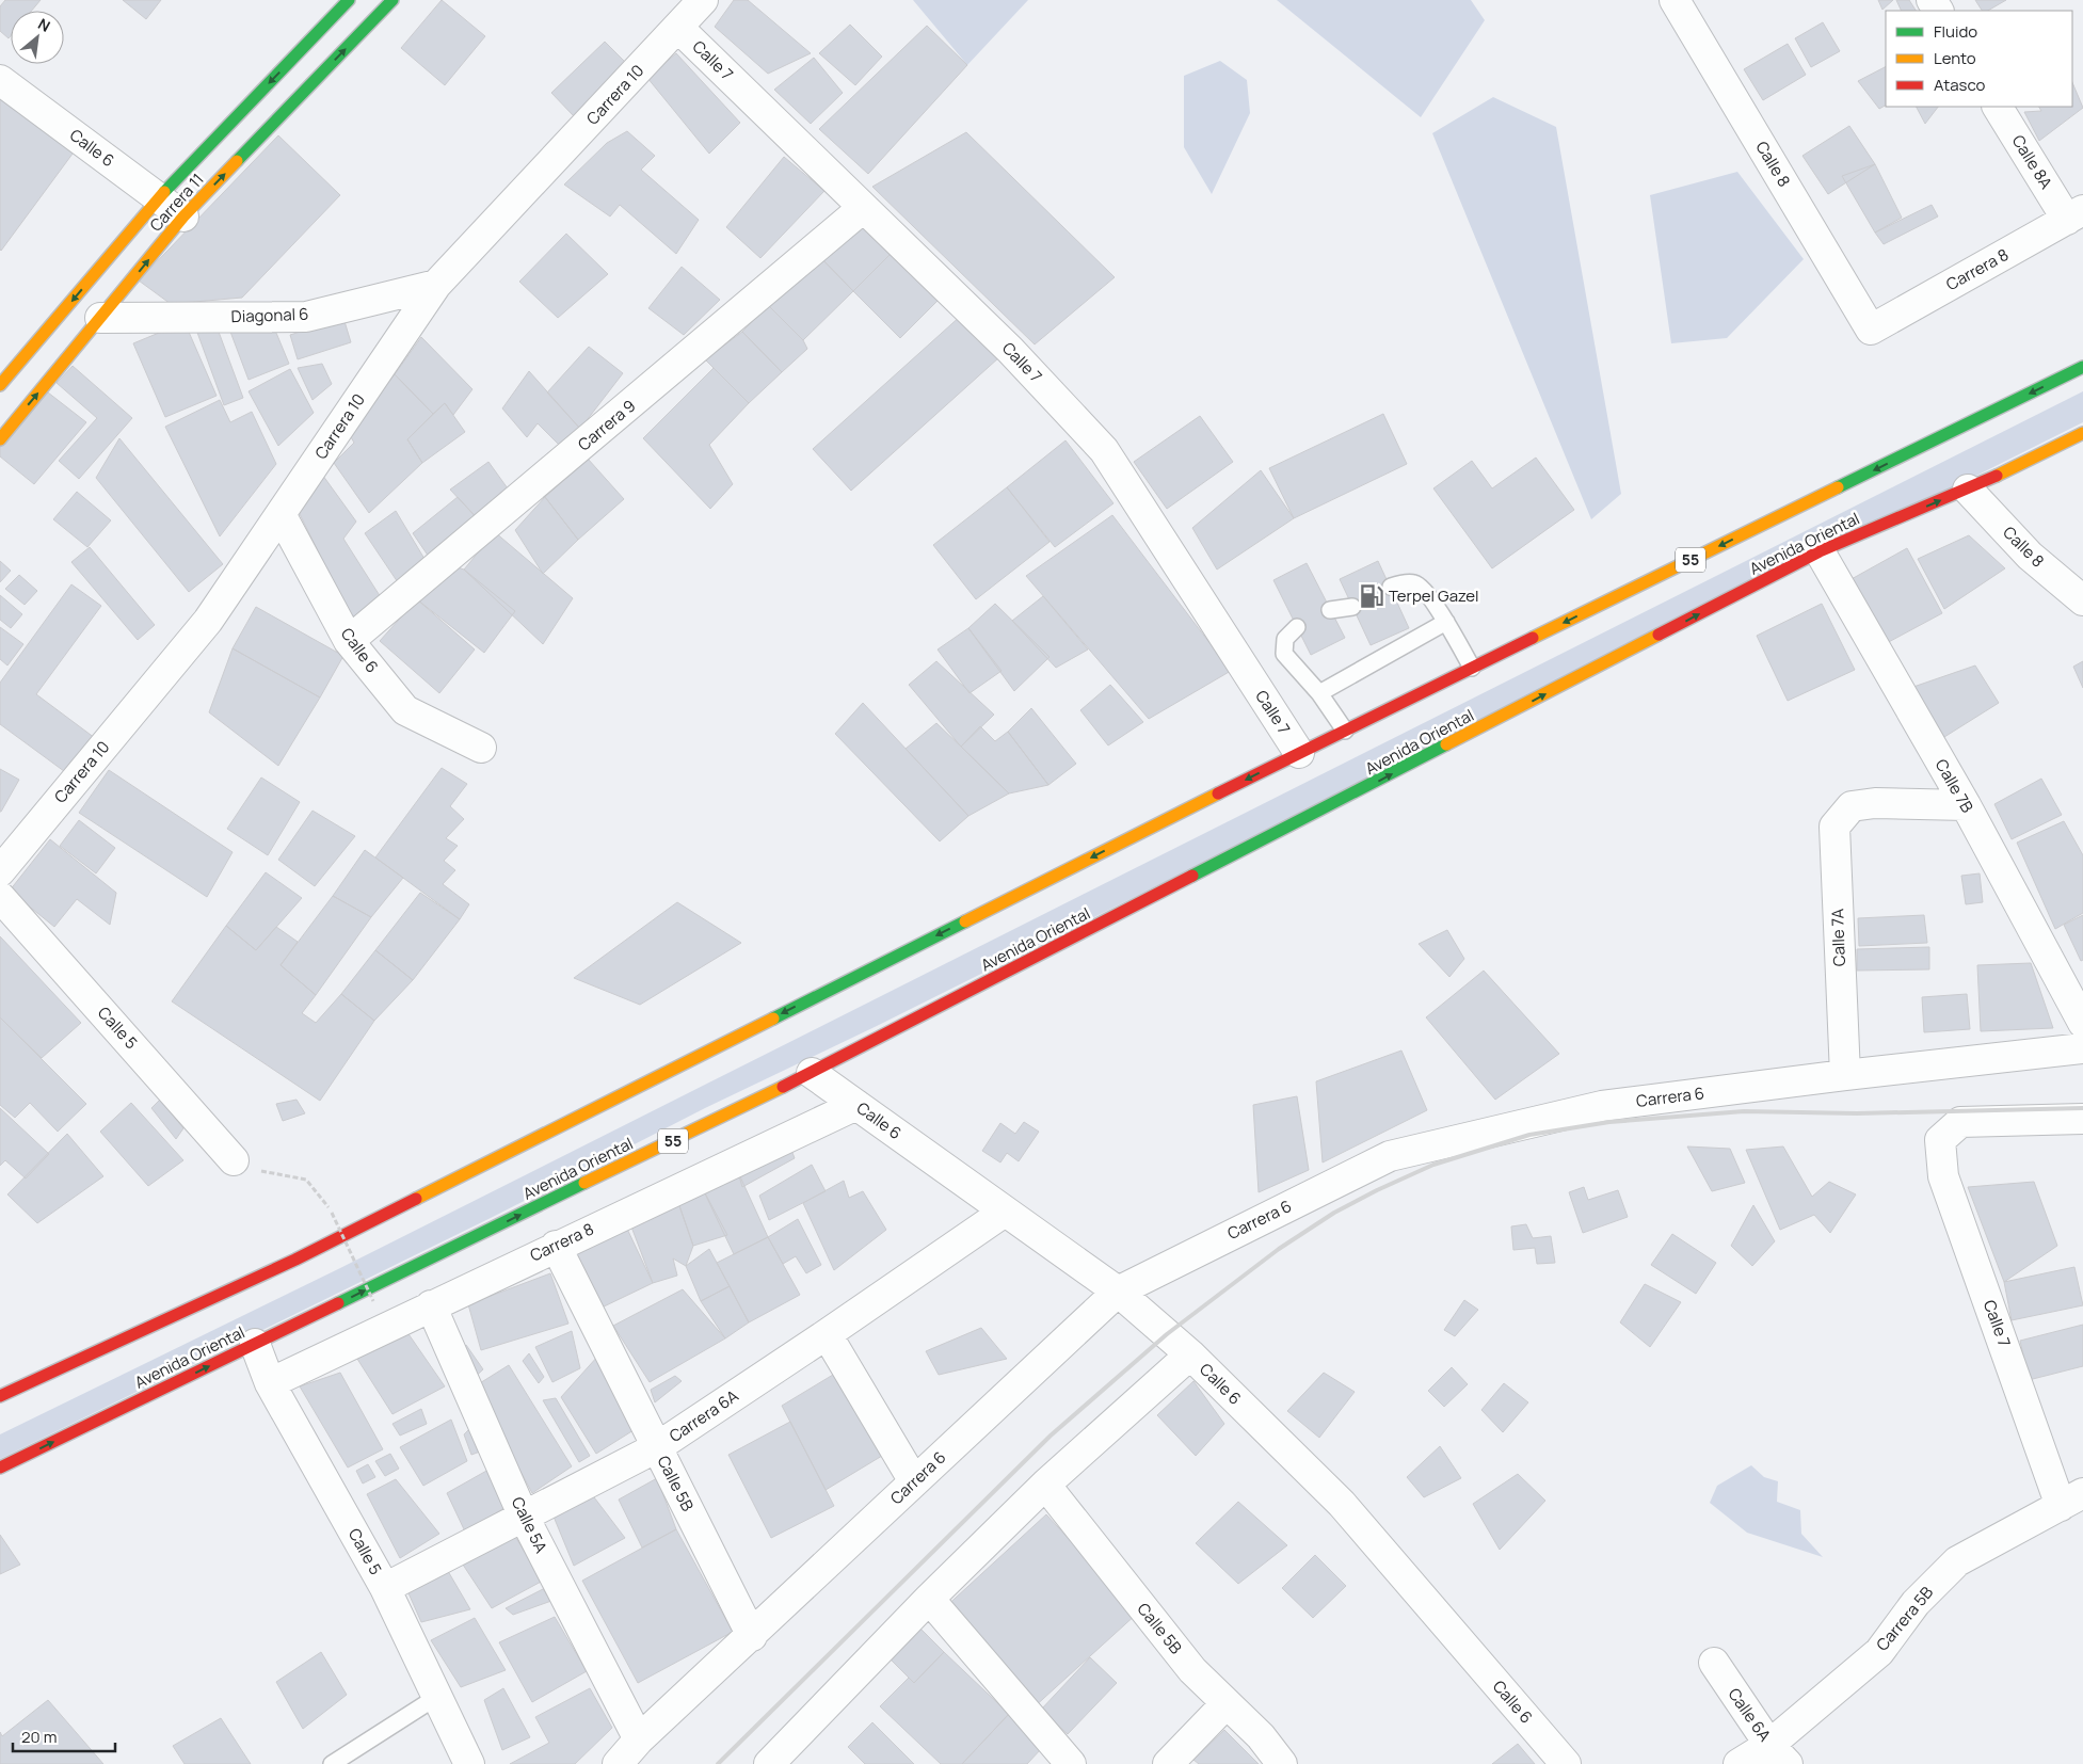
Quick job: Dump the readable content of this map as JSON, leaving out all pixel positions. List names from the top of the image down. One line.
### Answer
{"streets":{"main road":["Carrera 11","Avenida Oriental","55"],"street":["Calle 7","Carrera 10","Calle 6","Calle 8A","Calle 8","Carrera 8","Diagonal 6","Carrera 9","Calle 7B","Calle 7A","Calle 5","Carrera 6","Carrera 6A","Calle 5B","Calle 5A","Carrera 5B","Calle 6A"]},"crossings":[["Calle 7","Carrera 10"],["Calle 7","Carrera 9"],["Calle 7","55"],["Calle 7","Carrera 5B"],["Carrera 10","Calle 6"],["Carrera 10","Diagonal 6"],["Calle 6","Carrera 11"],["Calle 6","Carrera 8"],["Calle 6","Carrera 9"],["Calle 6","Avenida Oriental"],["Calle 6","Carrera 6"],["Calle 6","Carrera 6A"],["Calle 8A","Carrera 8"],["Calle 8","Carrera 8"],["Calle 8","Avenida Oriental"],["Carrera 11","Diagonal 6"],["Carrera 8","Calle 5"],["Carrera 8","Calle 5B"],["Carrera 8","Calle 5A"],["Avenida Oriental","Calle 7B"],["Avenida Oriental","Calle 5"],["Calle 7B","Calle 7A"],["Calle 7A","Carrera 6"],["Calle 5","Carrera 6A"],["Carrera 6","Calle 5B"],["Carrera 6","Calle 5A"],["Carrera 6A","Calle 5B"],["Carrera 6A","Calle 5A"],["Carrera 5B","Calle 6A"]],"places":{"fuel station":["Terpel Gazel"]},"legend":["Fluido","Lento","Atasco"],"scale_bar":"20 m","north":"top right"}
